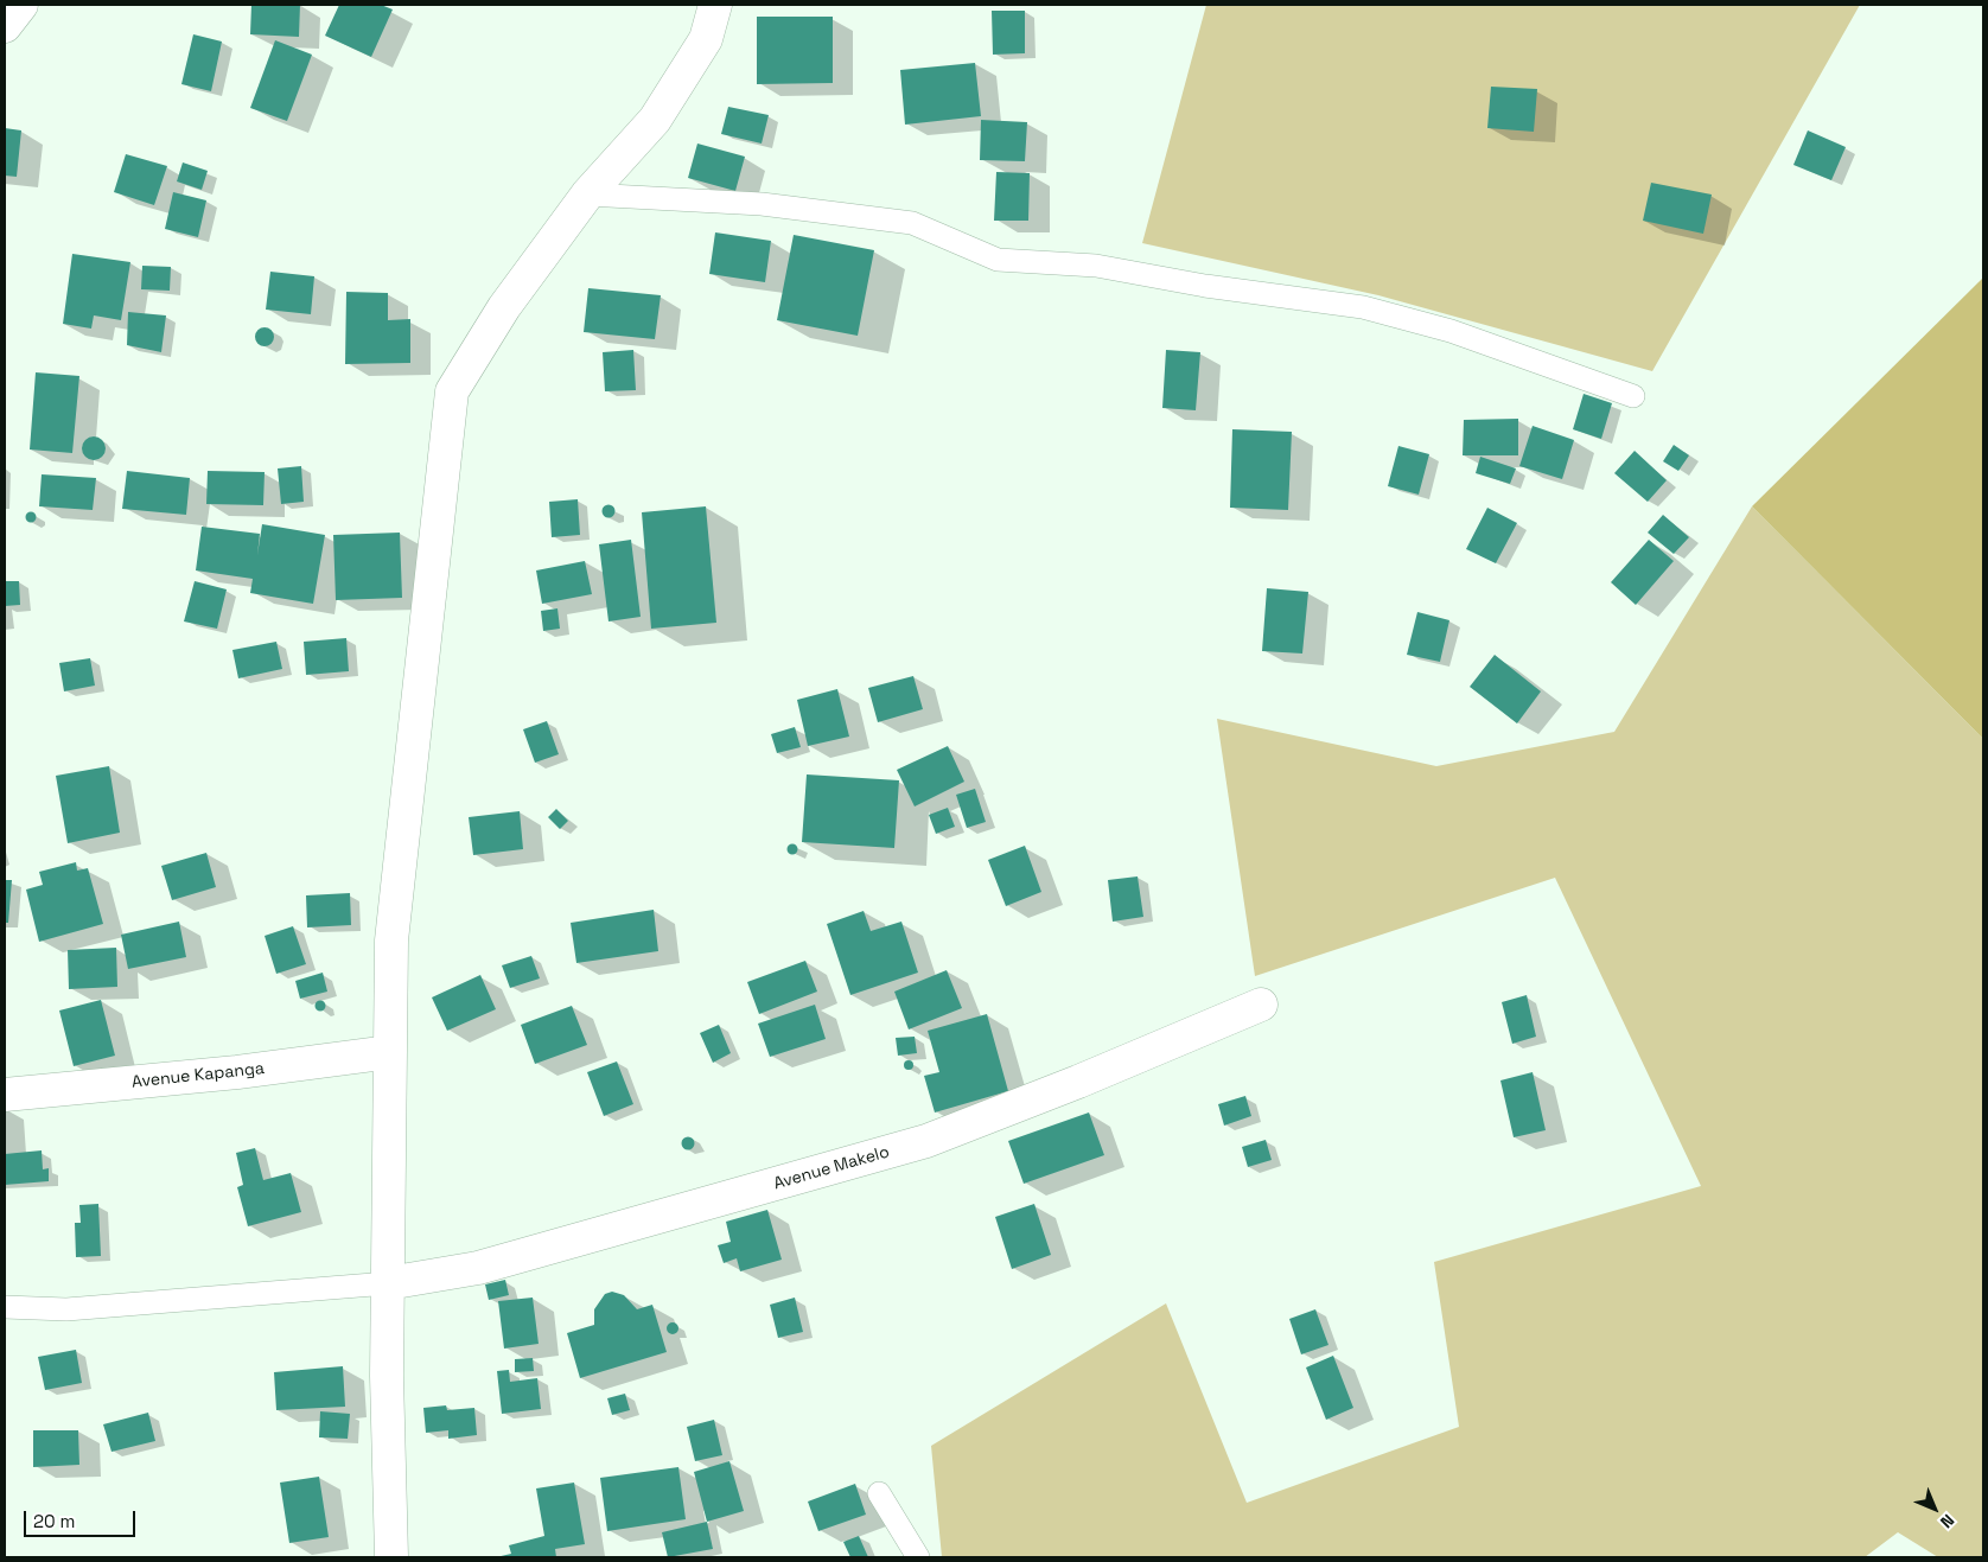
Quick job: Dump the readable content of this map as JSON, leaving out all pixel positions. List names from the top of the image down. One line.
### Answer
{"streets":{"street":["Avenue Kapanga","Avenue Makelo"]},"scale_bar":"20 m","north":"bottom right"}
